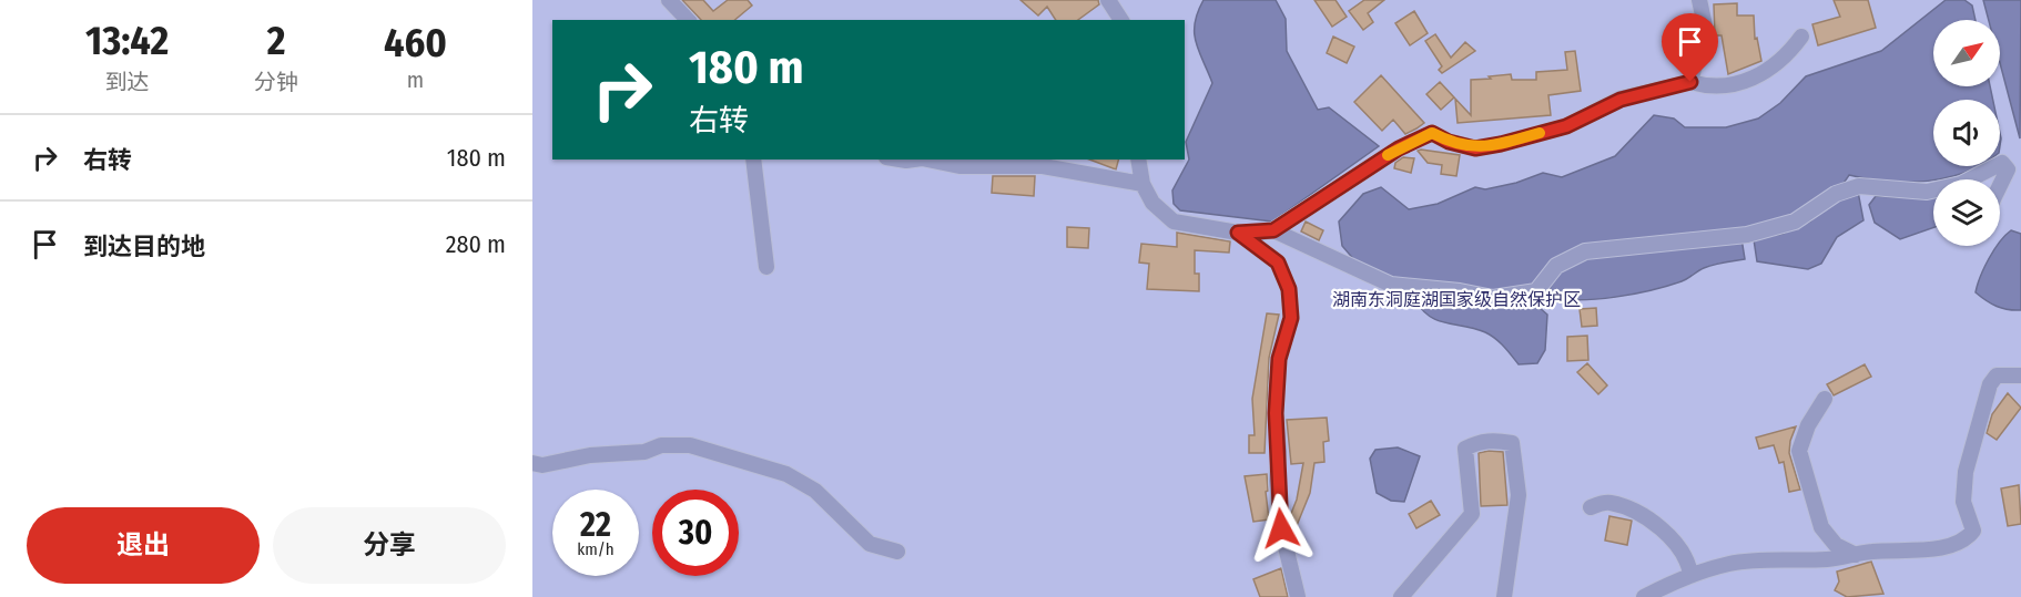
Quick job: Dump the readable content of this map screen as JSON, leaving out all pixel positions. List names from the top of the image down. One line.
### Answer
{"parks":["湖南东洞庭湖国家级自然保护区"],"north":"top right","page":{"eta":["13:42","到达","2","分钟","460","m"],"turn":["180 m","右转"],"list":[{"name":"右转","value":"180 m"},{"name":"到达目的地","value":"280 m"}],"speed":"22 km/h","limit":"30","buttons":["退出","分享"]}}
